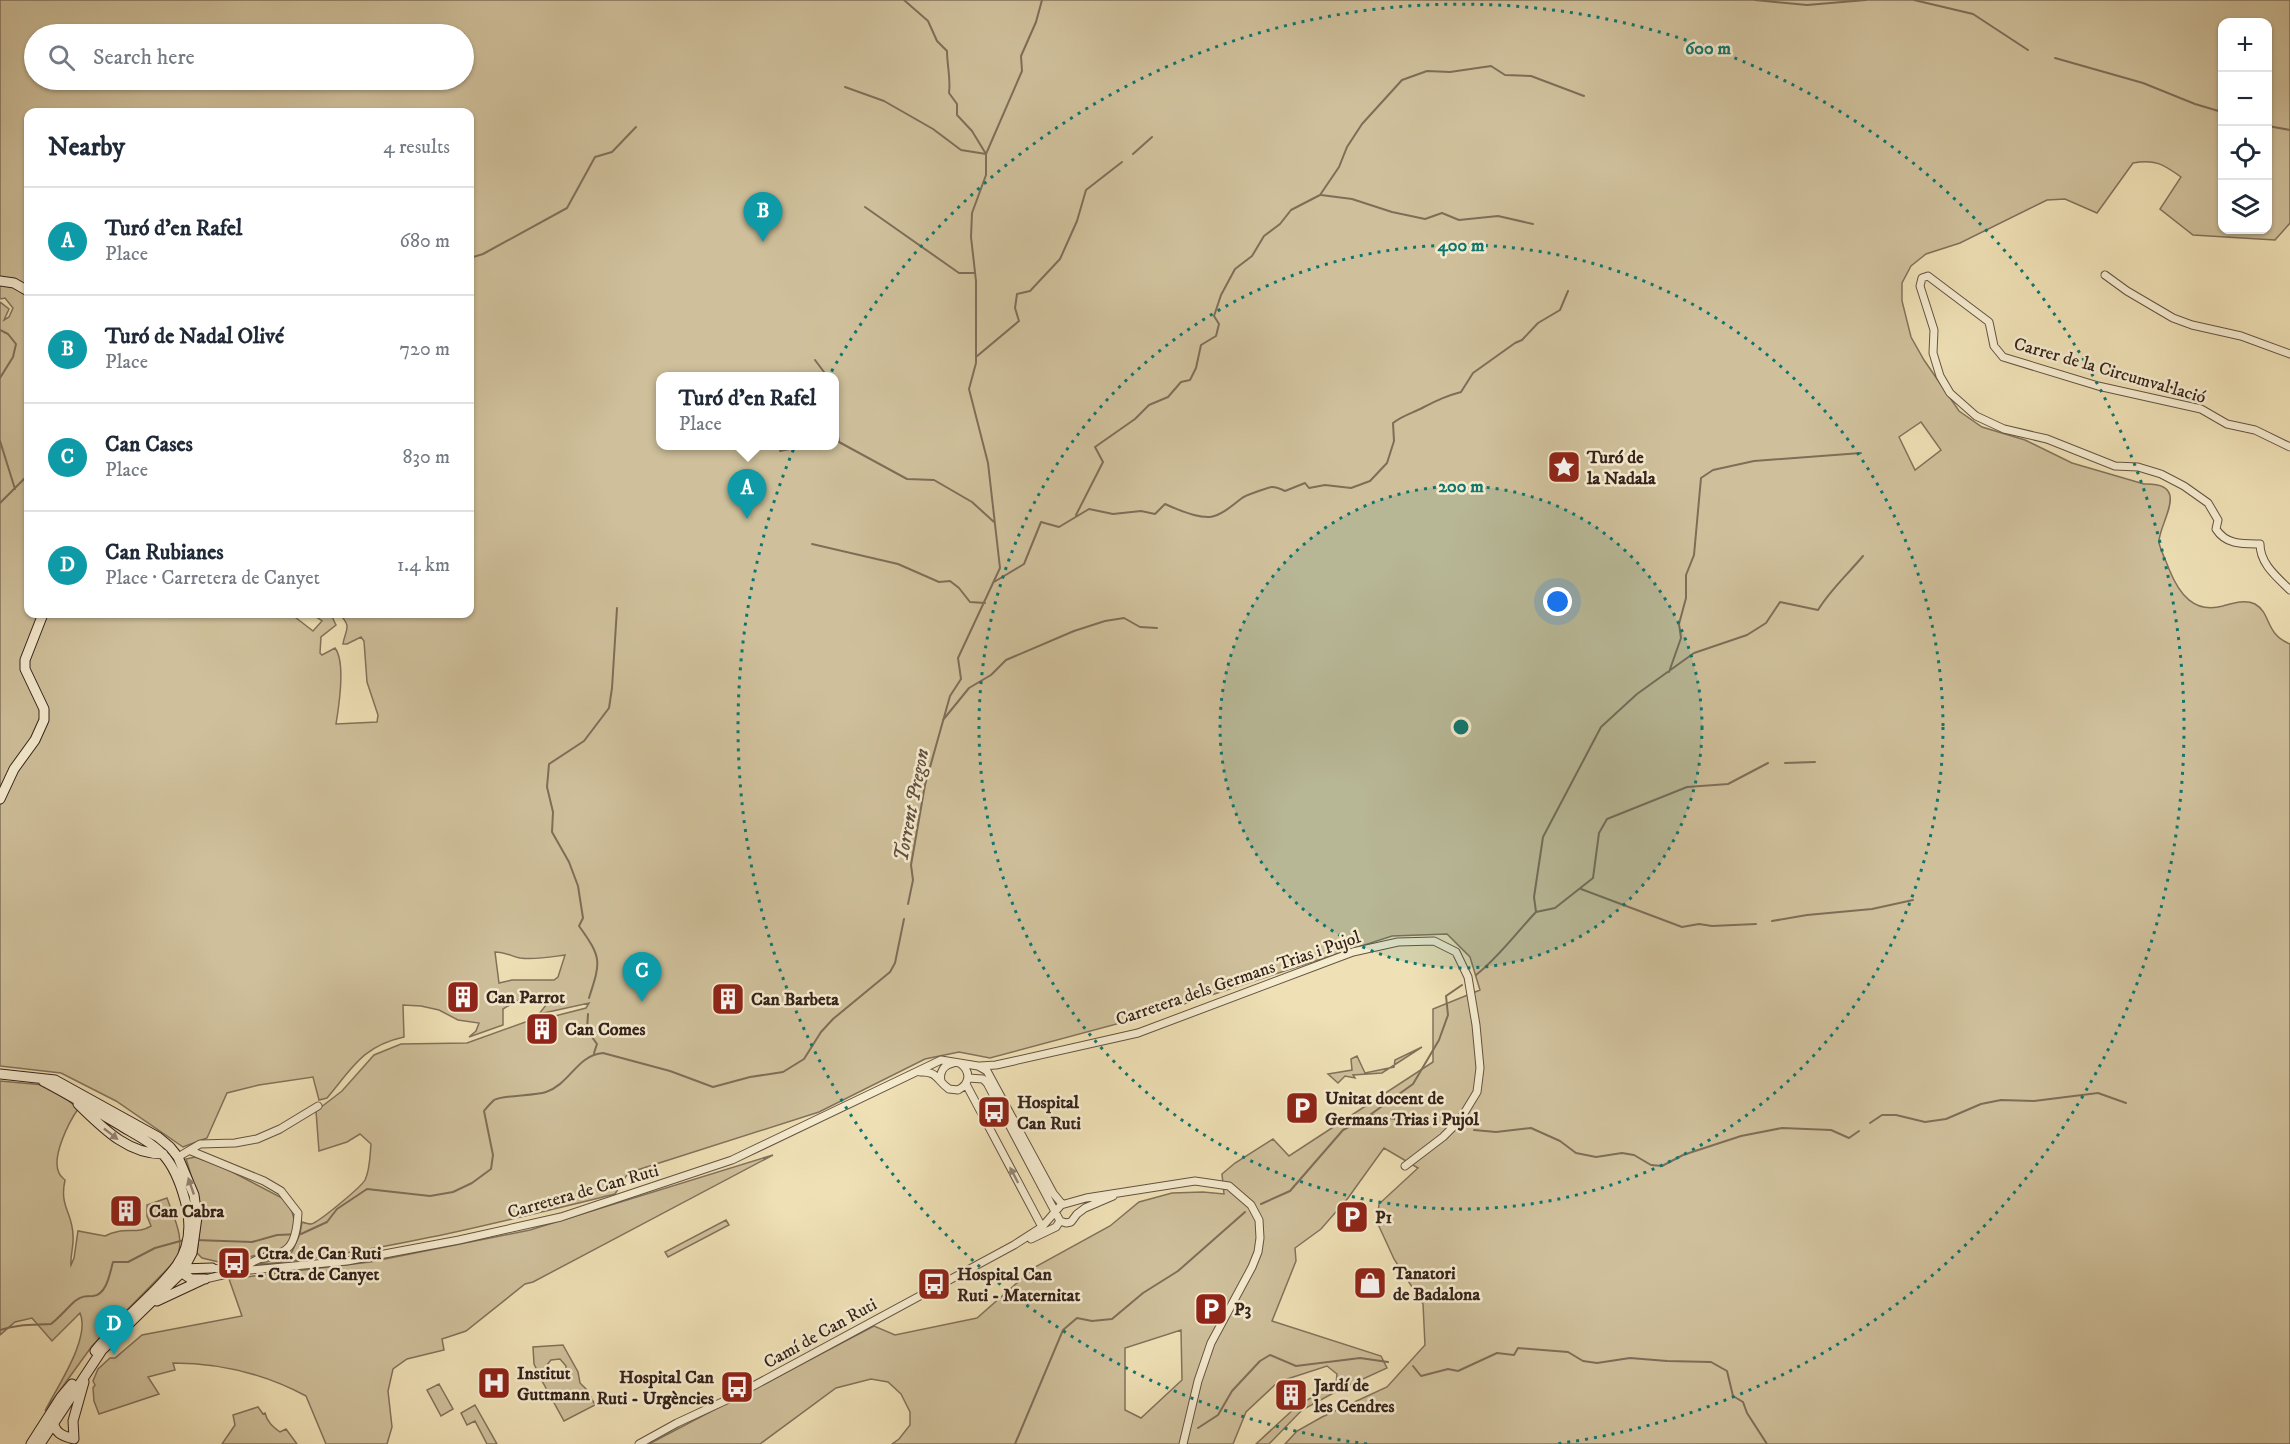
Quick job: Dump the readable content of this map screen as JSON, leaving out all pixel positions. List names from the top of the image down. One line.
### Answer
{"streets":{"street":["Carrer de la Circumval·lació","Carretera dels Germans Trias i Pujol","Carretera de Can Ruti","Camí de Can Ruti"]},"crossings":[["Carretera dels Germans Trias i Pujol","Carretera de Can Ruti"]],"water":["Torrent Pregon"],"places":{"place":["Turó de la Nadala"],"building":["Can Parrot","Can Barbeta","Can Comes","Can Cabra","Jardí de les Cendres"],"parking":["Unitat docent de Germans Trias i Pujol","P1","P3"],"bus stop":["Hospital Can Ruti","Ctra. de Can Ruti - Ctra. de Canyet","Hospital Can Ruti - Maternitat","Hospital Can Ruti - Urgències"],"shop":["Tanatori de Badalona"],"hospital":["Institut Guttmann"]},"page":{"map_buttons":["+","−"],"search":"Search here","heading":["Nearby","4 results"],"list":[{"mark":"A","name":"Turó d'en Rafel","note":"Place","value":"680 m"},{"mark":"B","name":"Turó de Nadal Olivé","note":"Place","value":"720 m"},{"mark":"C","name":"Can Cases","note":"Place","value":"830 m"},{"mark":"D","name":"Can Rubianes","note":"Place · Carretera de Canyet","value":"1.4 km"}],"pins":["B","A","C","D"],"popup":["Turó d'en Rafel","Place"]},"rings":["600 m","400 m","200 m"]}
